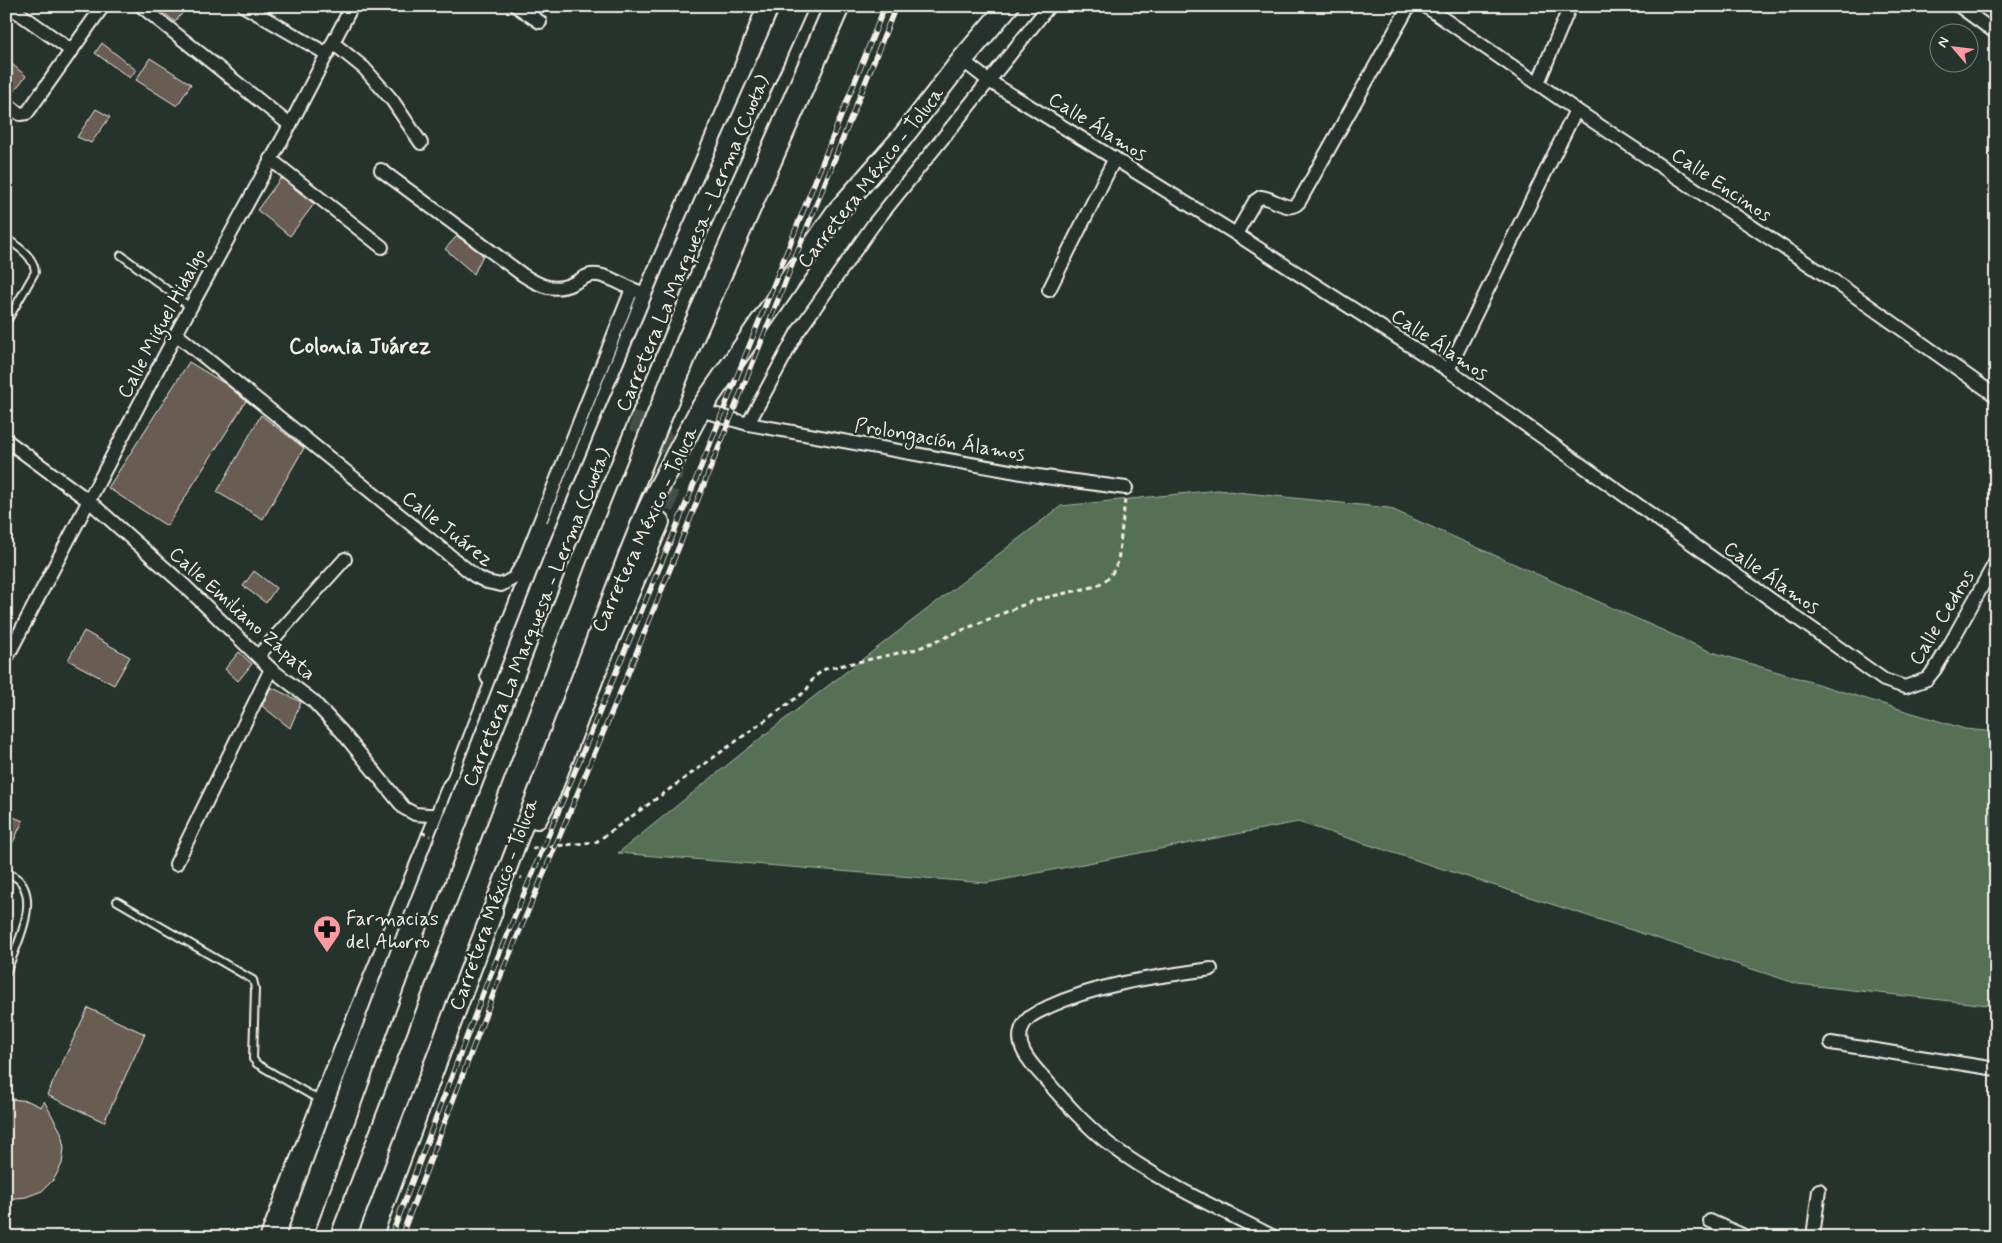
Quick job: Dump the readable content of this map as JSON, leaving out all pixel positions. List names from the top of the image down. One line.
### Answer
{"streets":{"highway":["Carretera México - Toluca","Carretera La Marquesa - Lerma (Cuota)"],"street":["Calle Álamos","Calle Encinos","Calle Miguel Hidalgo","Prolongación Álamos","Calle Juárez","Calle Emiliano Zapata","Calle Cedros"]},"crossings":[["Calle Álamos","Carretera México - Toluca"],["Calle Álamos","Calle Cedros"],["Carretera México - Toluca","Prolongación Álamos"],["Calle Miguel Hidalgo","Calle Juárez"],["Calle Miguel Hidalgo","Calle Emiliano Zapata"]],"districts":["Colonia Juárez"],"places":{"pharmacy":["Farmacias del Ahorro"]},"north":"top left"}
